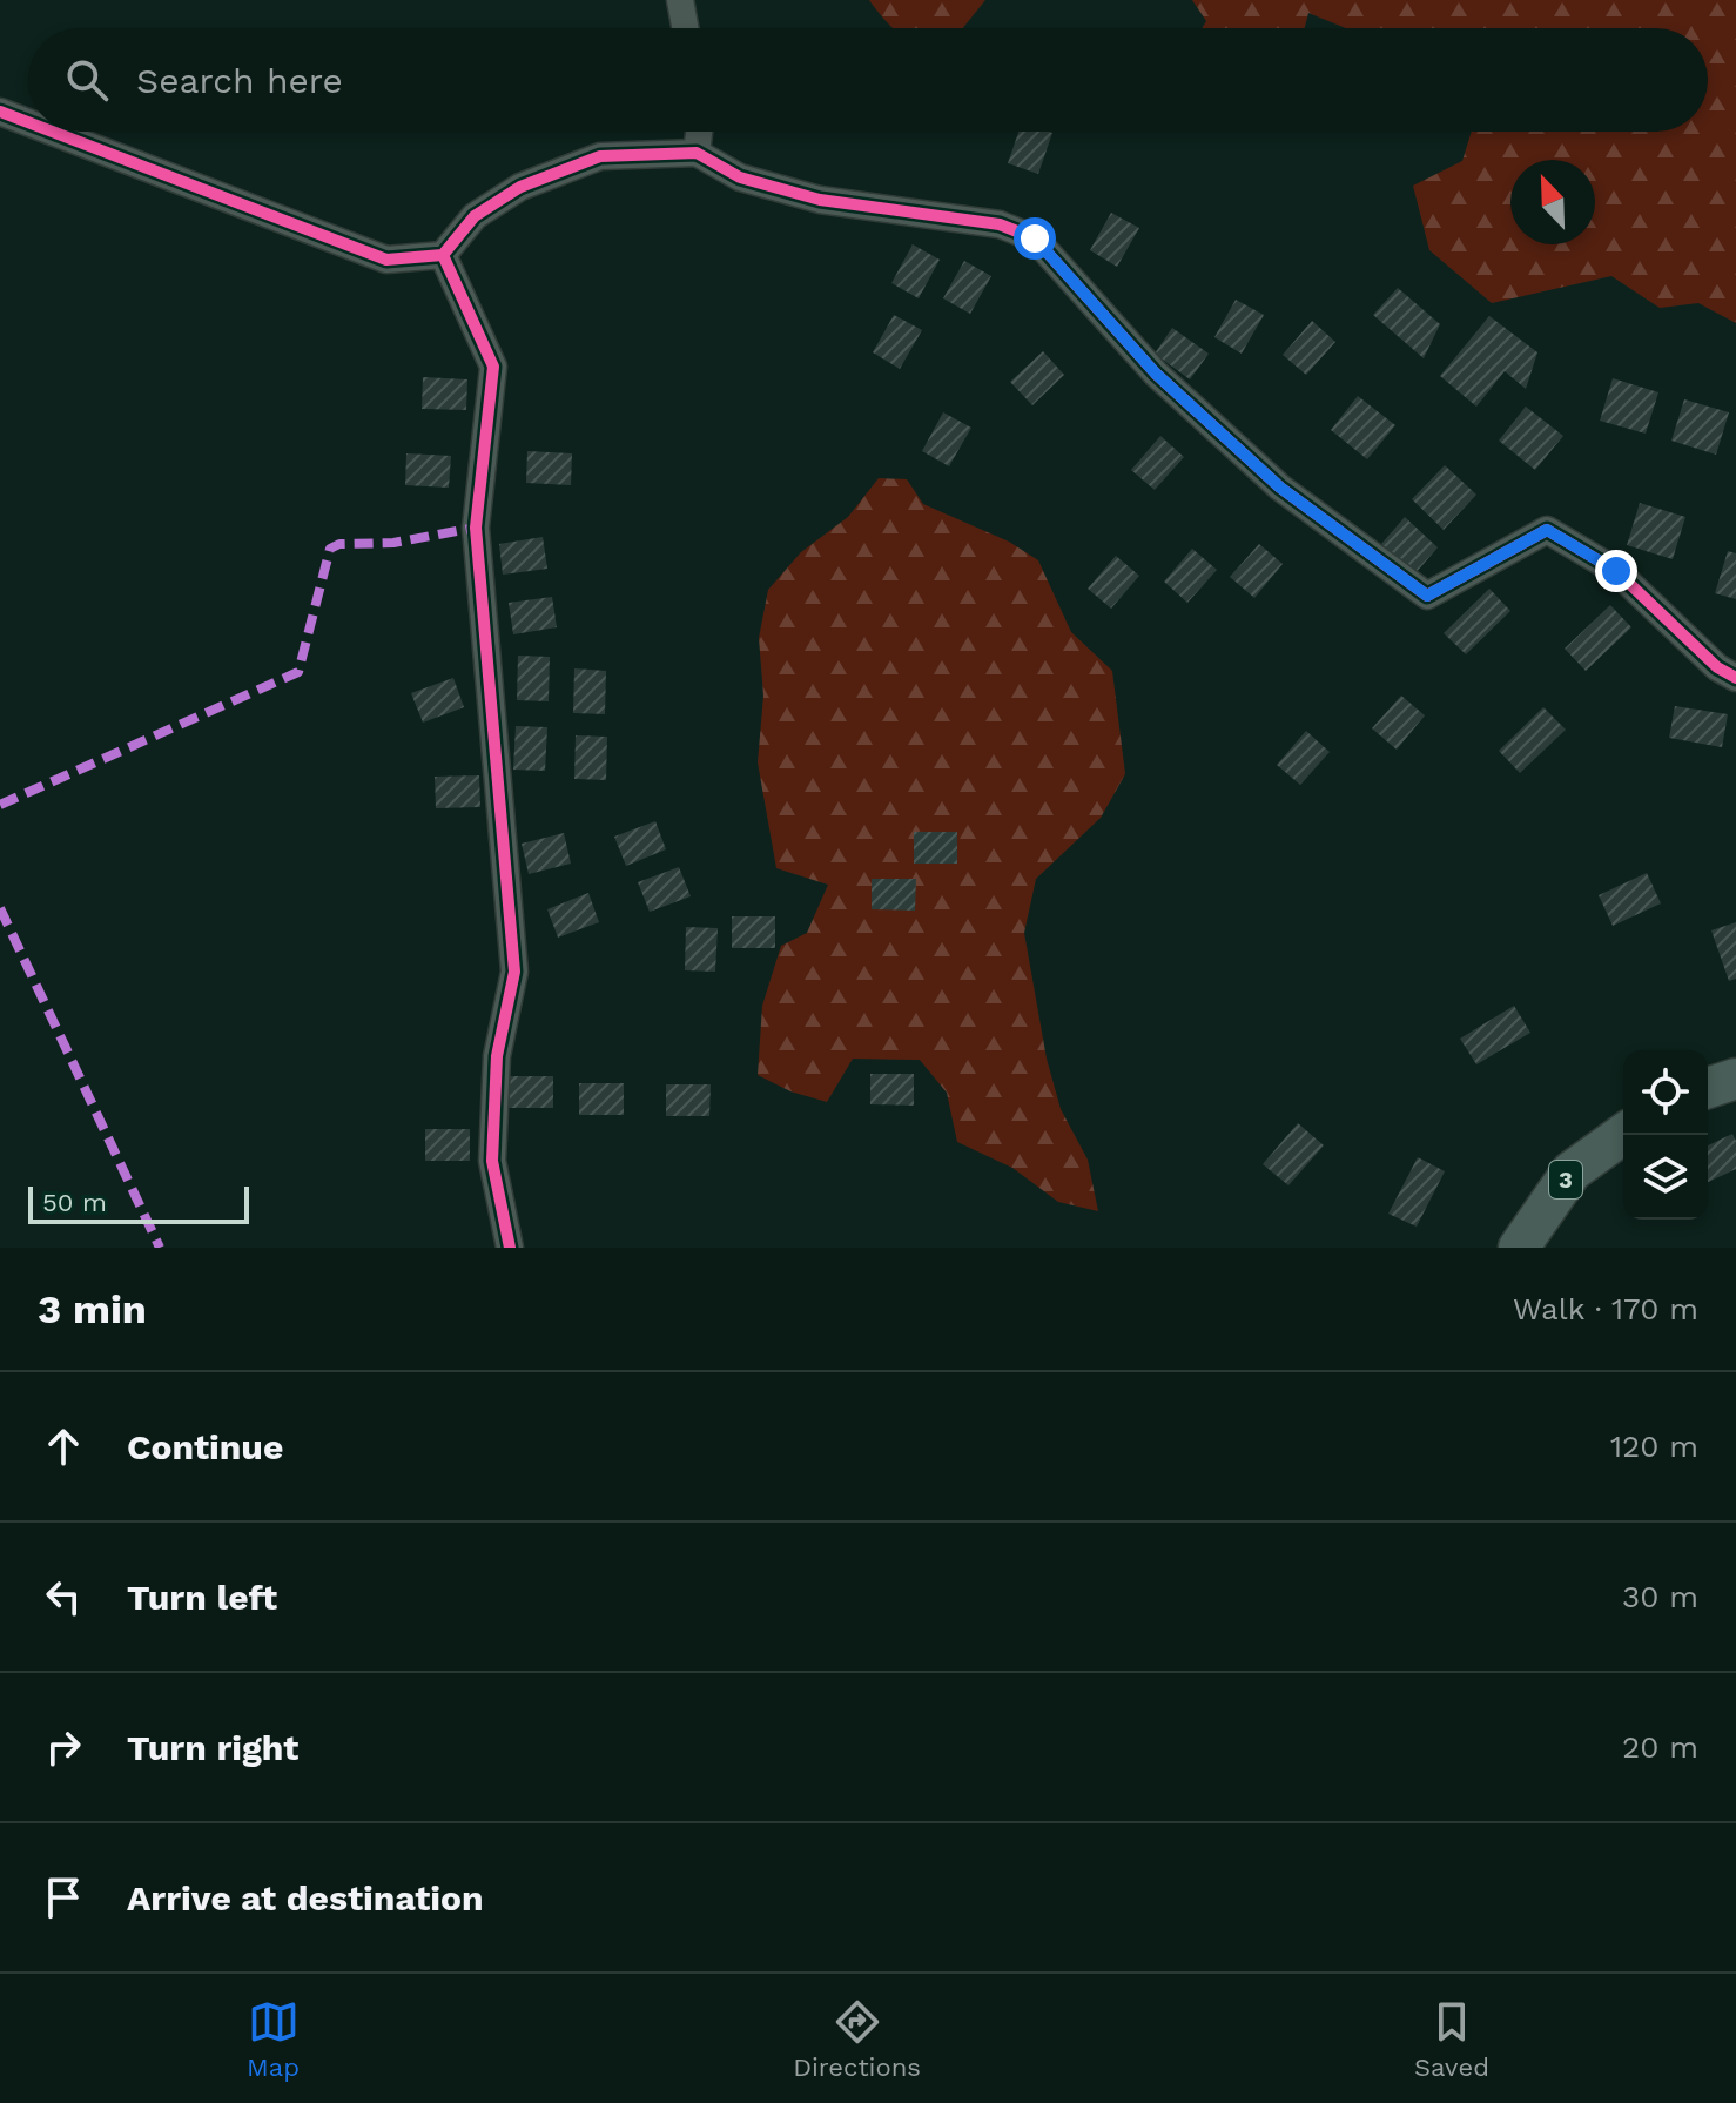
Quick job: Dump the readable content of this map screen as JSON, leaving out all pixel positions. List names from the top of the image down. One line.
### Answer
{"streets":{"main road":["3"]},"scale_bar":"50 m","north":"top left","page":{"search":"Search here","scale":"50 m","heading":["3 min","Walk · 170 m"],"list":[["Continue","120 m"],["Turn left","30 m"],["Turn right","20 m"],"Arrive at destination"],"nav":["Map","Directions","Saved"]}}
